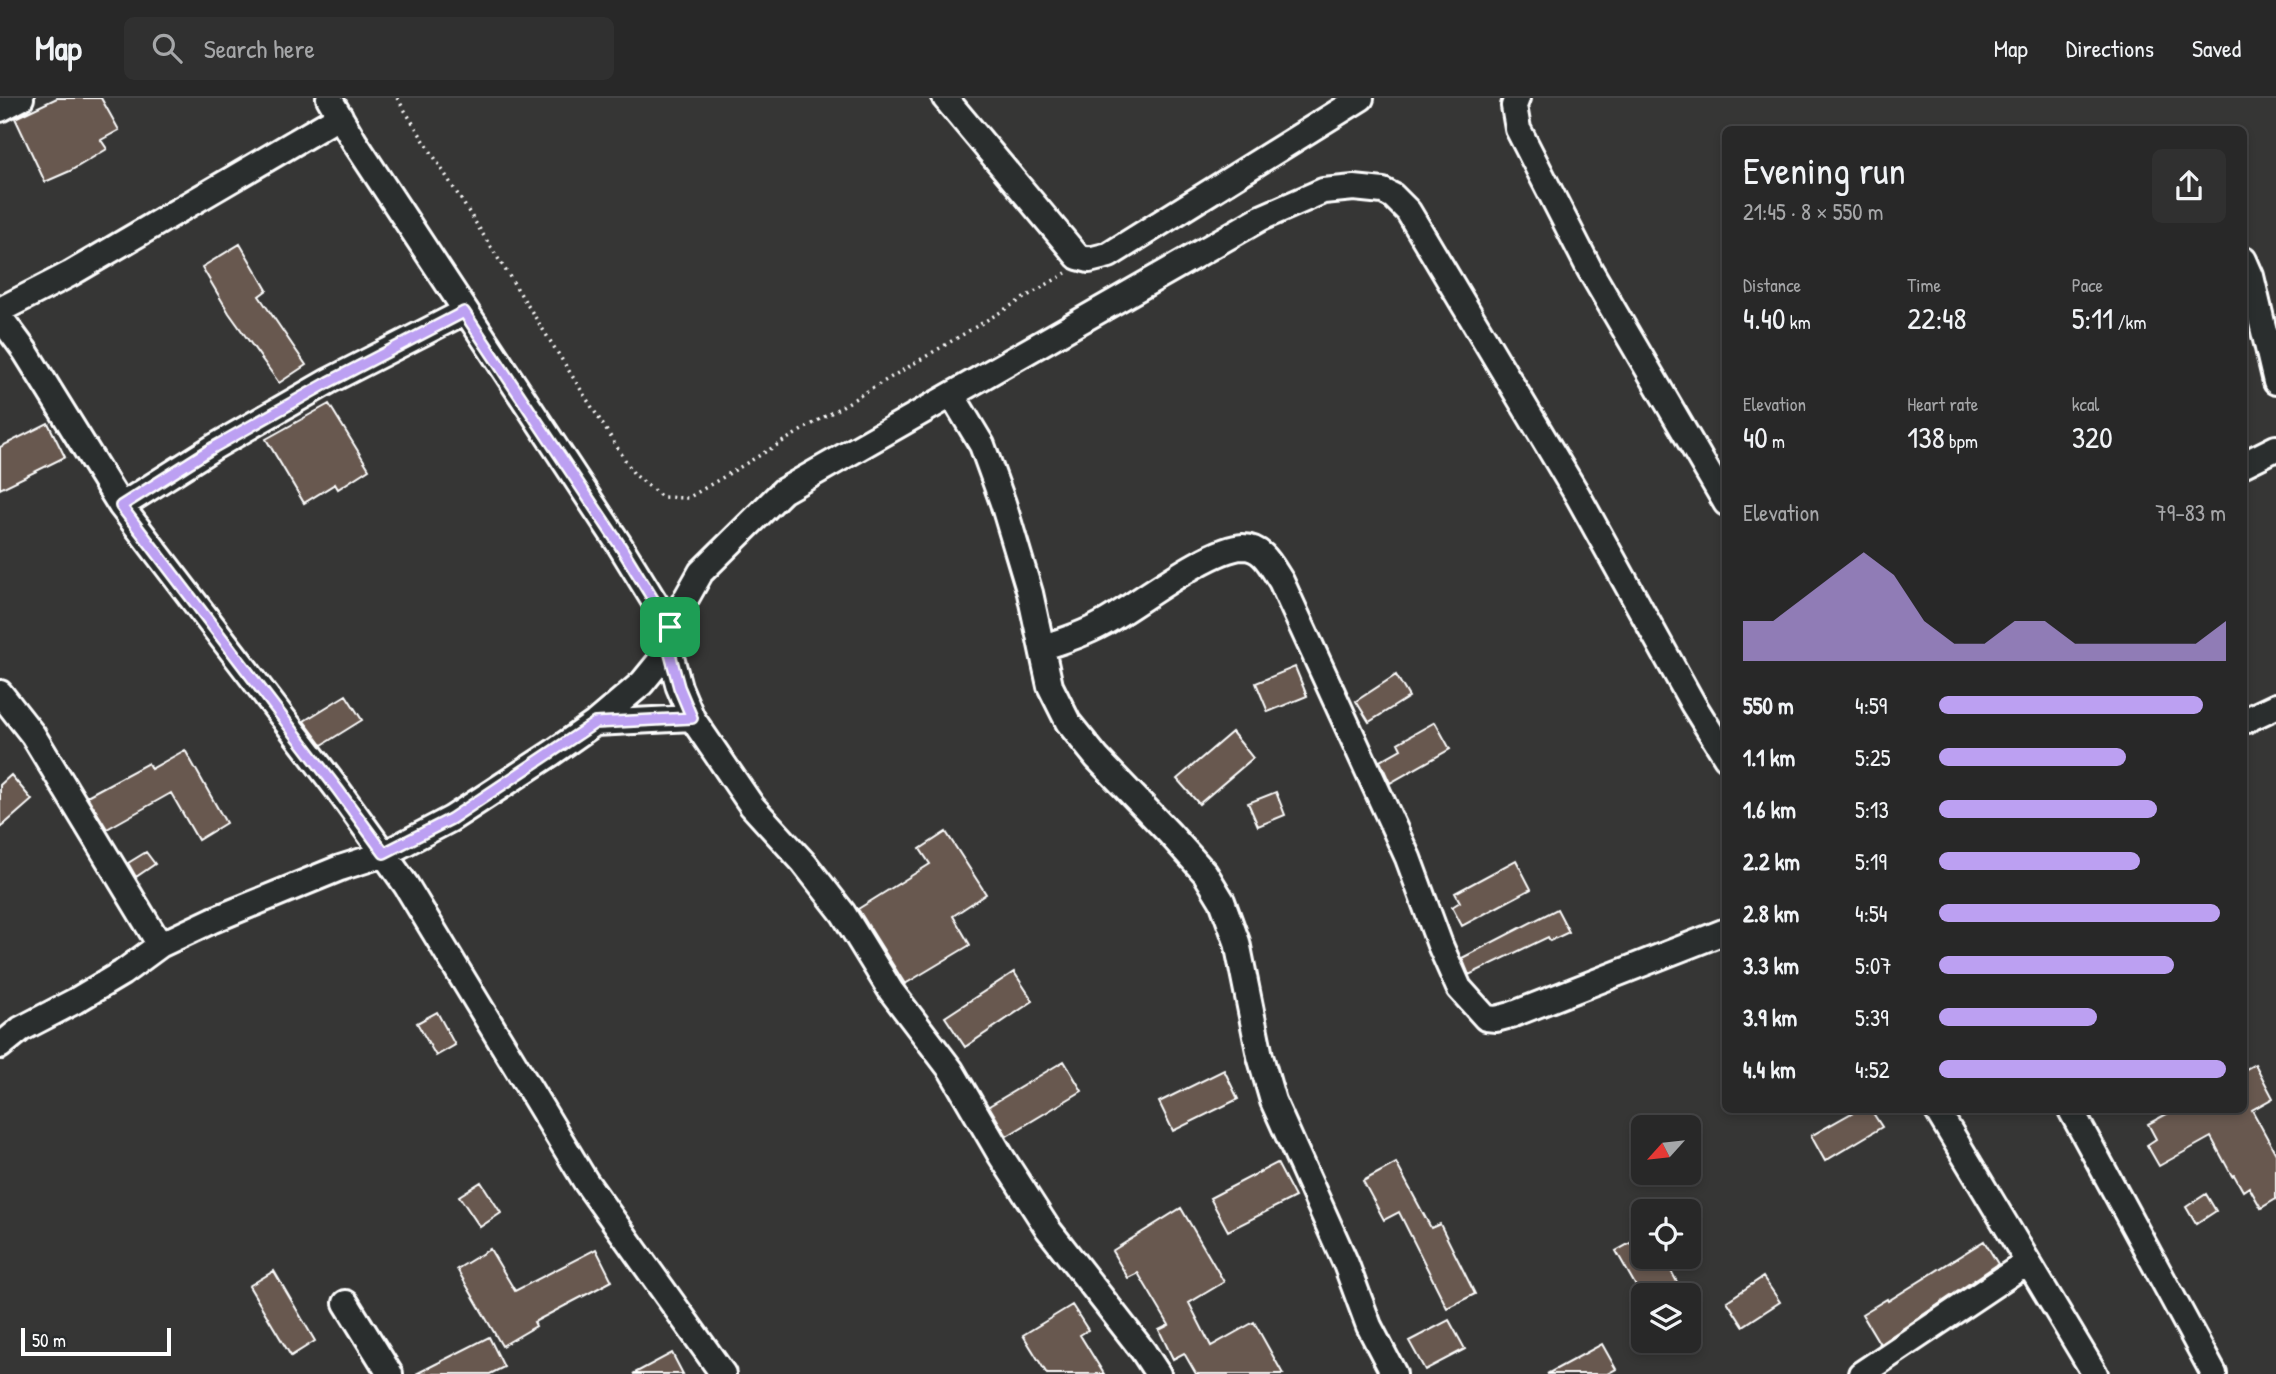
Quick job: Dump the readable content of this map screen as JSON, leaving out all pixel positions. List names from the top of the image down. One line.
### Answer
{"scale_bar":"50 m","north":"bottom left","page":{"header":"Map","search":"Search here","nav":["Map","Directions","Saved"],"heading":["Evening run","21:45 · 8 × 550 m"],"stats":[["Distance","4.40 km"],["Time","22:48"],["Pace","5:11 /km"],["Elevation","40 m"],["Heart rate","138 bpm"],["kcal","320"]],"chart":["Elevation","79–83 m"],"list":[{"name":"550 m","note":"4:59"},{"name":"1.1 km","note":"5:25"},{"name":"1.6 km","note":"5:13"},{"name":"2.2 km","note":"5:19"},{"name":"2.8 km","note":"4:54"},{"name":"3.3 km","note":"5:07"},{"name":"3.9 km","note":"5:39"},{"name":"4.4 km","note":"4:52"}],"scale":"50 m"}}
